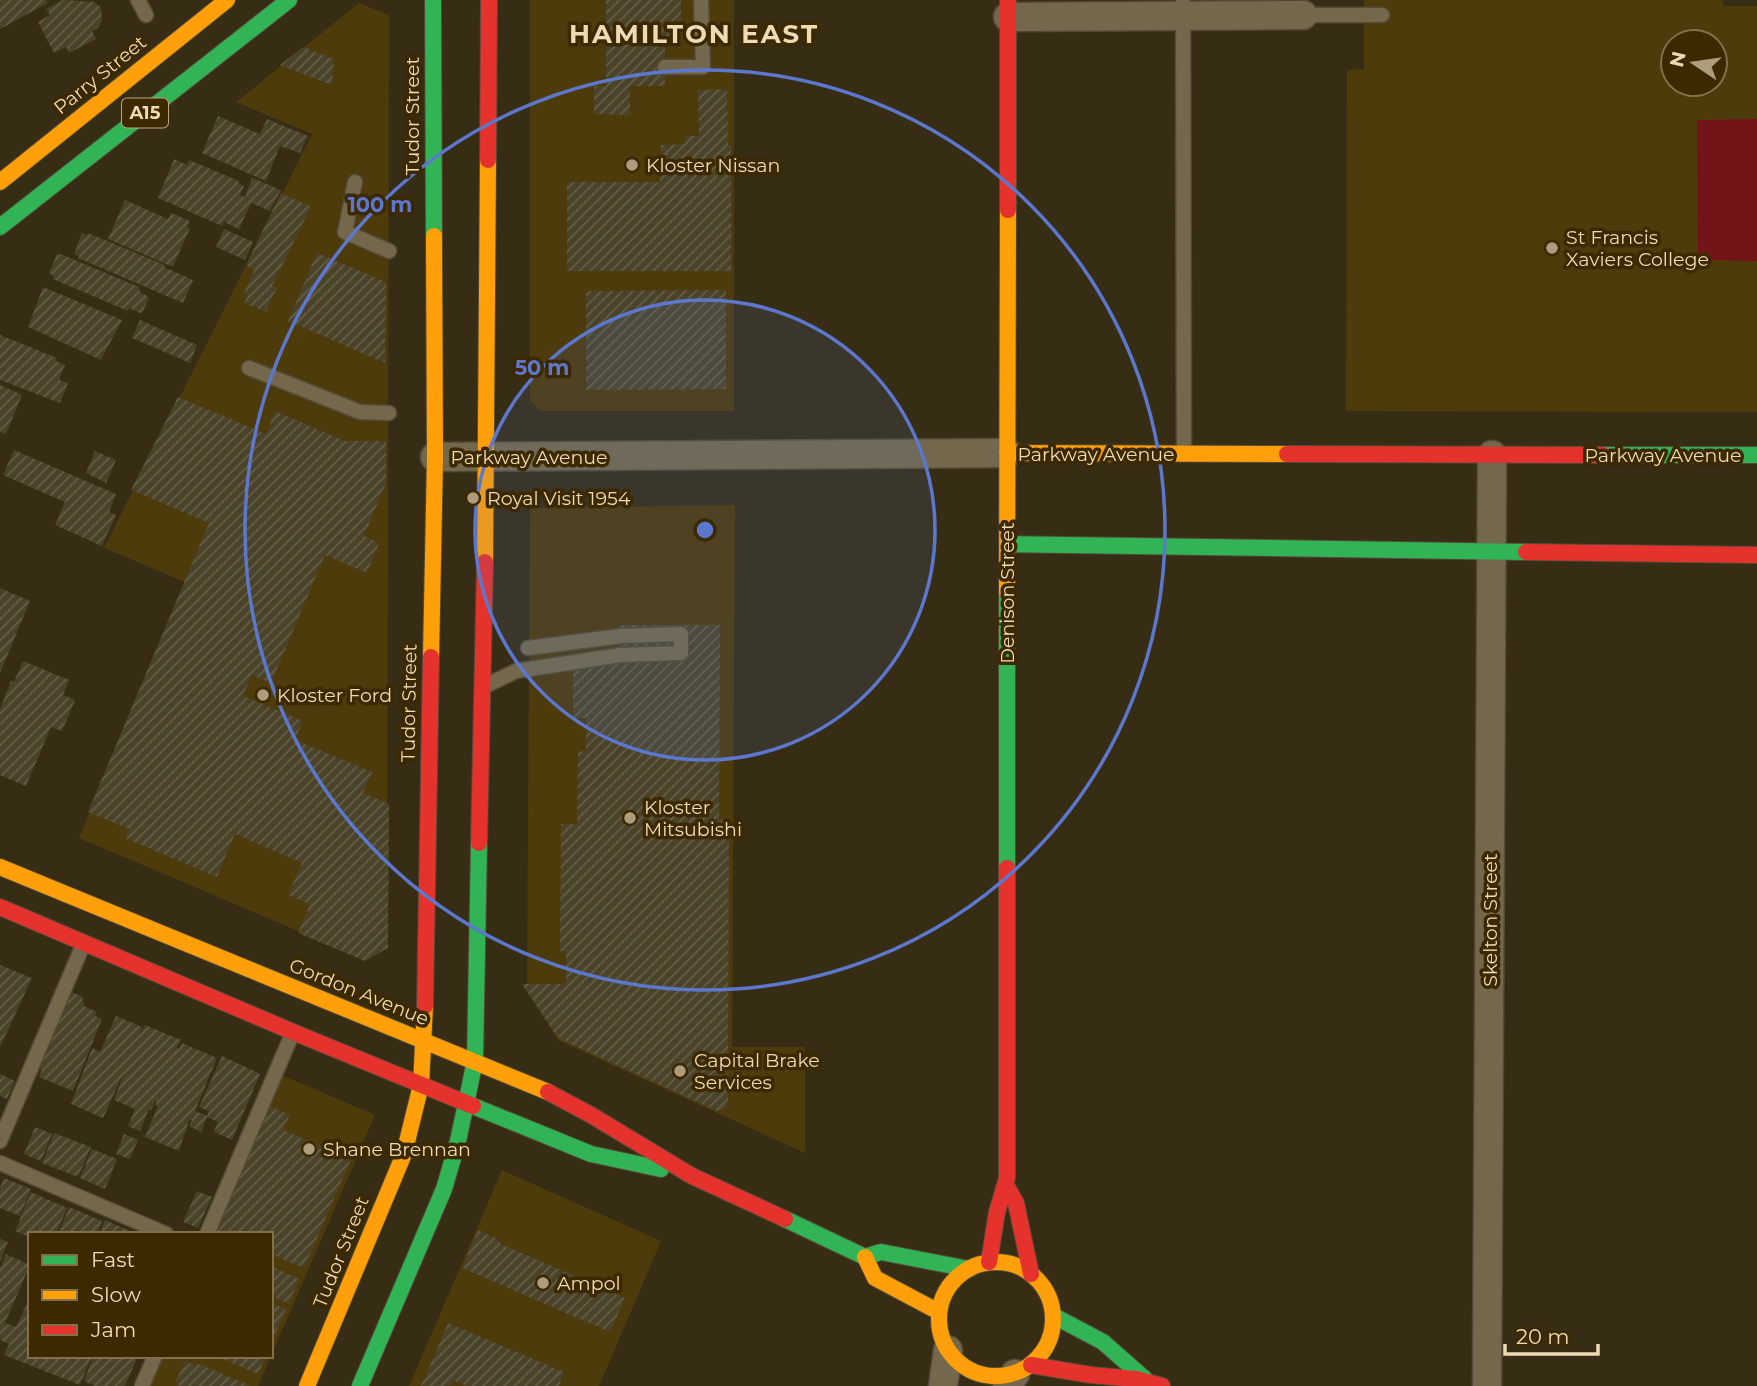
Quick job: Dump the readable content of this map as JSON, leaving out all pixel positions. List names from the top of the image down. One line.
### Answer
{"streets":{"main road":["Parry Street","A15","Tudor Street","Parkway Avenue","Denison Street","Gordon Avenue"],"street":["Skelton Street"]},"crossings":[["Tudor Street","Parkway Avenue"],["Tudor Street","Gordon Avenue"],["Parkway Avenue","Denison Street"],["Parkway Avenue","Skelton Street"],["Denison Street","Gordon Avenue"]],"districts":["HAMILTON EAST"],"places":["Kloster Nissan","St Francis Xaviers College","Royal Visit 1954","Kloster Ford","Kloster Mitsubishi","Capital Brake Services","Shane Brennan","Ampol"],"legend":["Fast","Slow","Jam"],"scale_bar":"20 m","north":"left","rings":["100 m","50 m"]}
